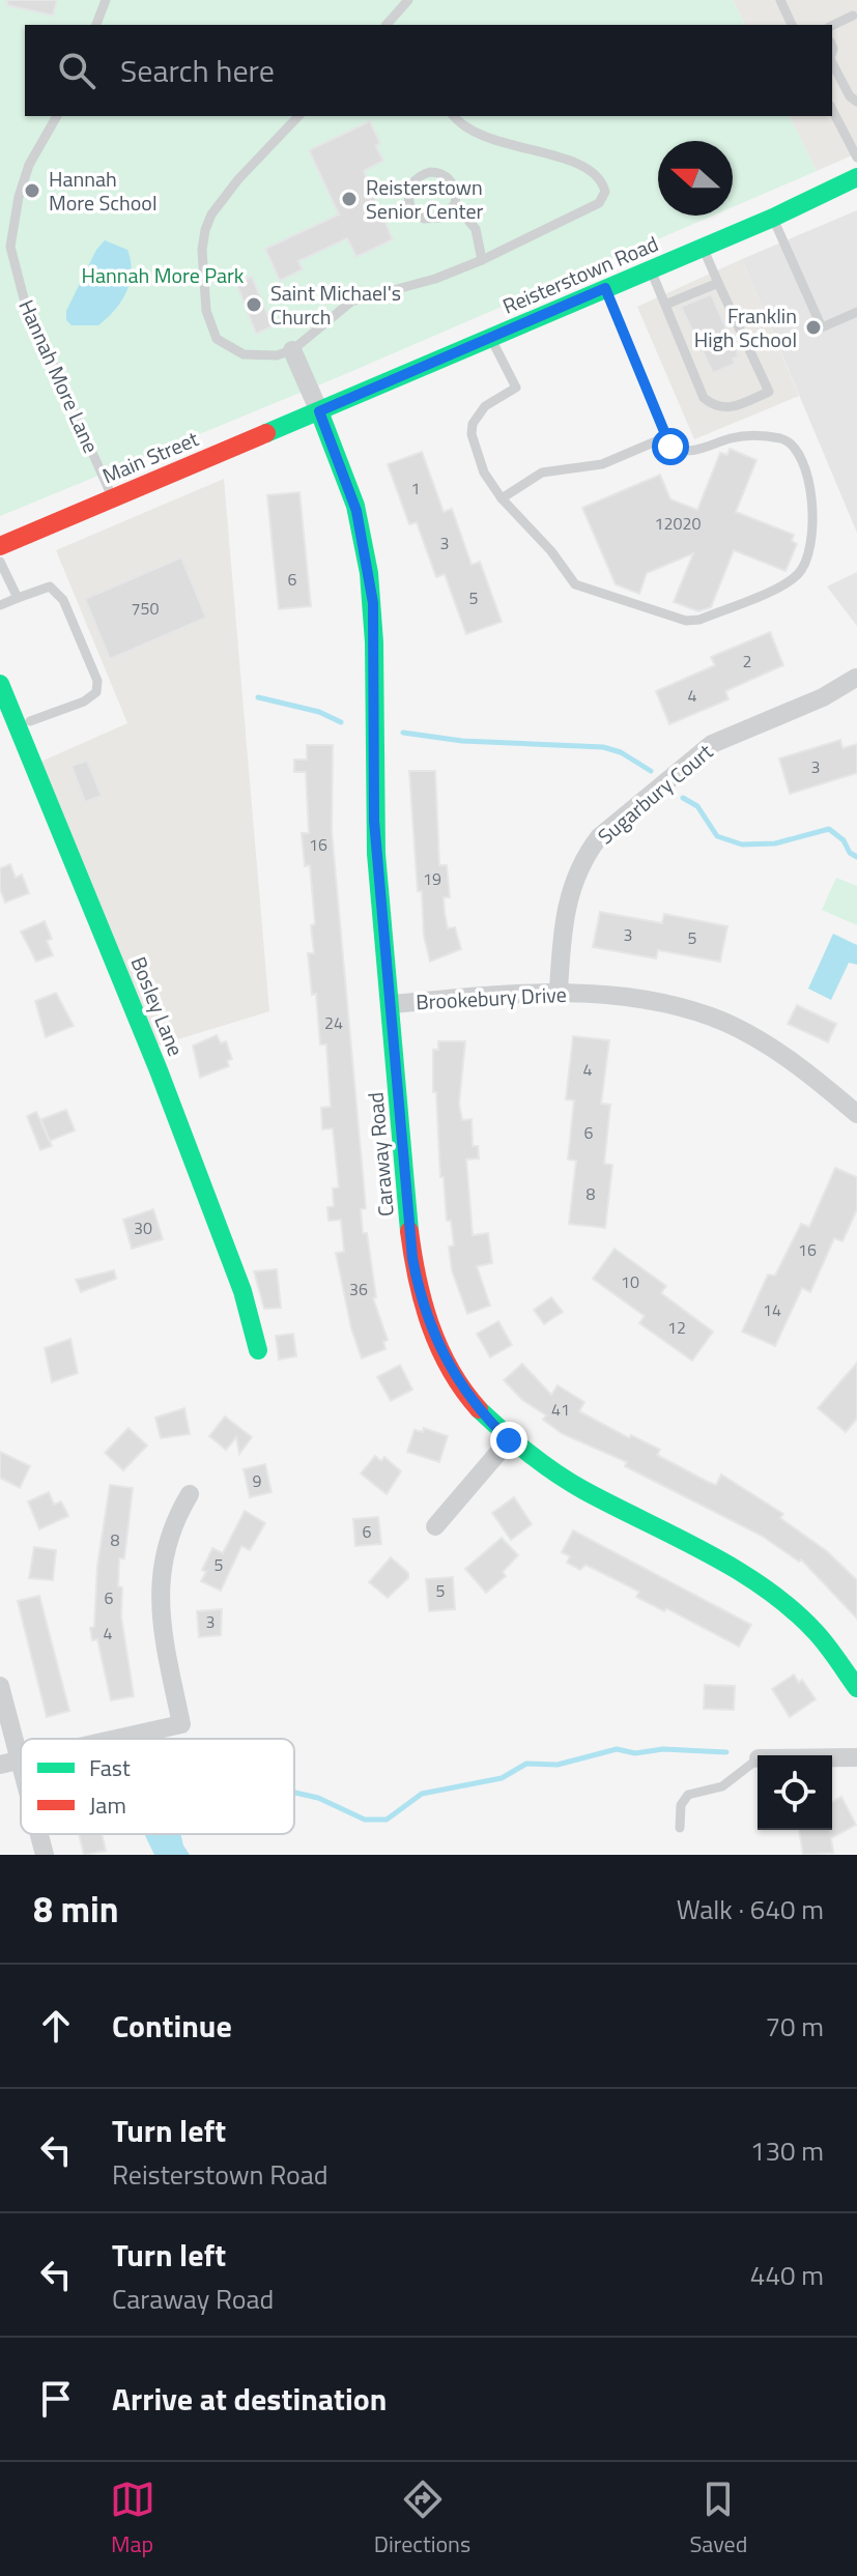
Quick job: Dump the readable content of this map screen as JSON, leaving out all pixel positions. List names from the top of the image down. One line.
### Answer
{"streets":{"street":["Reisterstown Road","Main Street","Sugarbury Court","Brookebury Drive","Bosley Lane","Caraway Road"],"lane":["Hannah More Lane"]},"crossings":[["Reisterstown Road","Main Street"],["Reisterstown Road","Caraway Road"],["Hannah More Lane","Main Street"],["Main Street","Caraway Road"],["Sugarbury Court","Brookebury Drive"],["Brookebury Drive","Caraway Road"]],"parks":["Hannah More Park"],"places":["Hannah More School","Reisterstown Senior Center","Saint Michael's Church","Franklin High School"],"house_numbers":["1","12020","3","6","5","750","2","4","3","16","19","3","5","24","4","6","8","30","16","10","36","14","12","41","9","6","8","5","5","6","3","4"],"legend":["Fast","Jam"],"north":"left","page":{"search":"Search here","heading":["8 min","Walk · 640 m"],"list":[["Continue","70 m"],["Turn left","Reisterstown Road","130 m"],["Turn left","Caraway Road","440 m"],"Arrive at destination"],"nav":["Map","Directions","Saved"]}}
